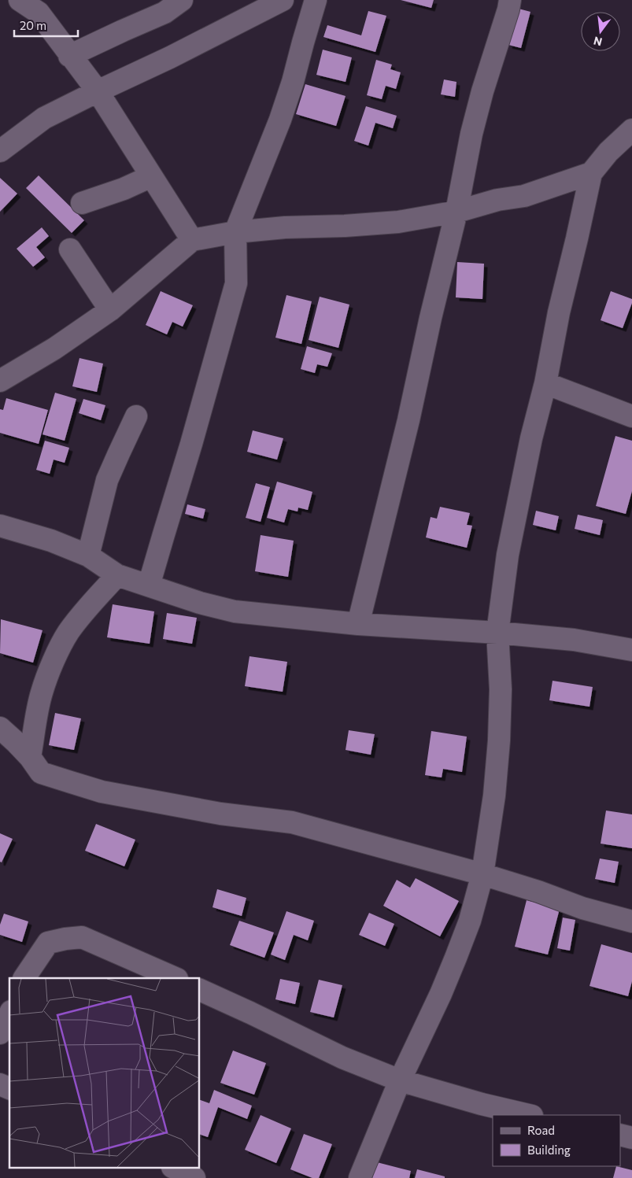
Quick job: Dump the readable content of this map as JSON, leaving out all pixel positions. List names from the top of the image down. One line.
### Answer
{"legend":["Road","Building"],"scale_bar":"20 m","north":"bottom"}
